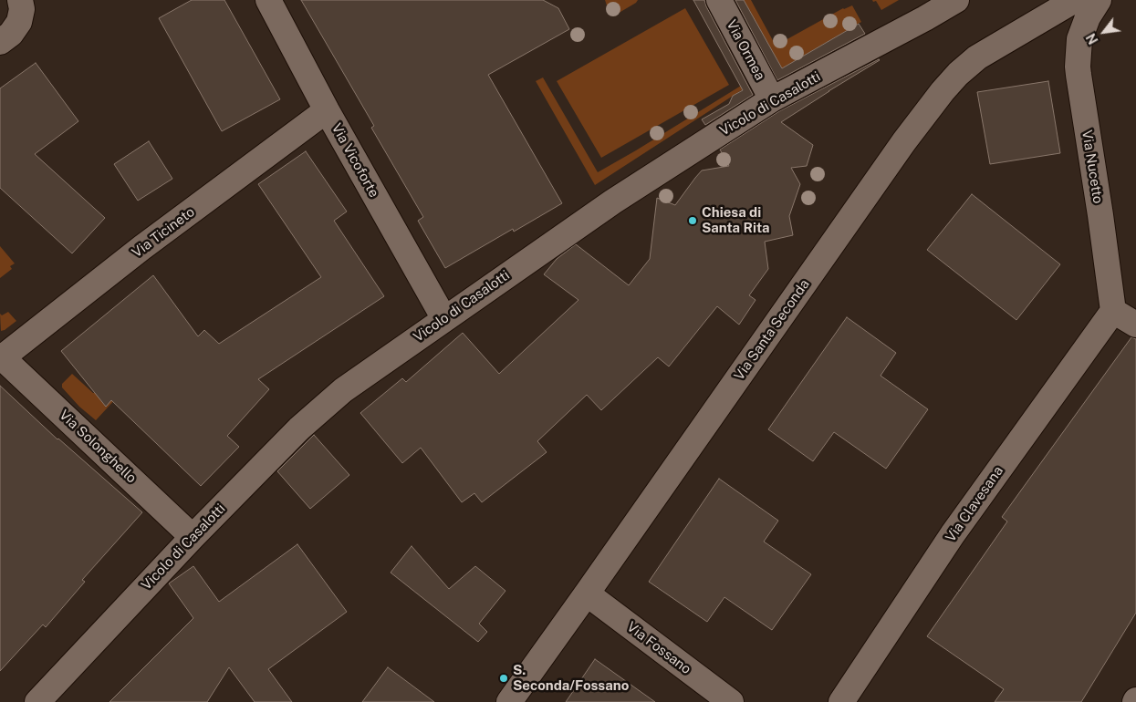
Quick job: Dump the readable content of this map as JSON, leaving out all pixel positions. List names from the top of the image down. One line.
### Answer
{"streets":{"street":["Via Ormea","Vicolo di Casalotti","Via Vicoforte","Via Nucetto","Via Ticineto","Via Santa Seconda","Via Solonghello","Via Clavesana","Via Fossano"]},"crossings":[["Via Ormea","Vicolo di Casalotti"],["Vicolo di Casalotti","Via Vicoforte"],["Vicolo di Casalotti","Via Solonghello"],["Via Vicoforte","Via Ticineto"],["Via Nucetto","Via Clavesana"],["Via Ticineto","Via Solonghello"],["Via Santa Seconda","Via Fossano"]],"places":["Chiesa di Santa Rita","S. Seconda/Fossano"],"north":"bottom left"}
